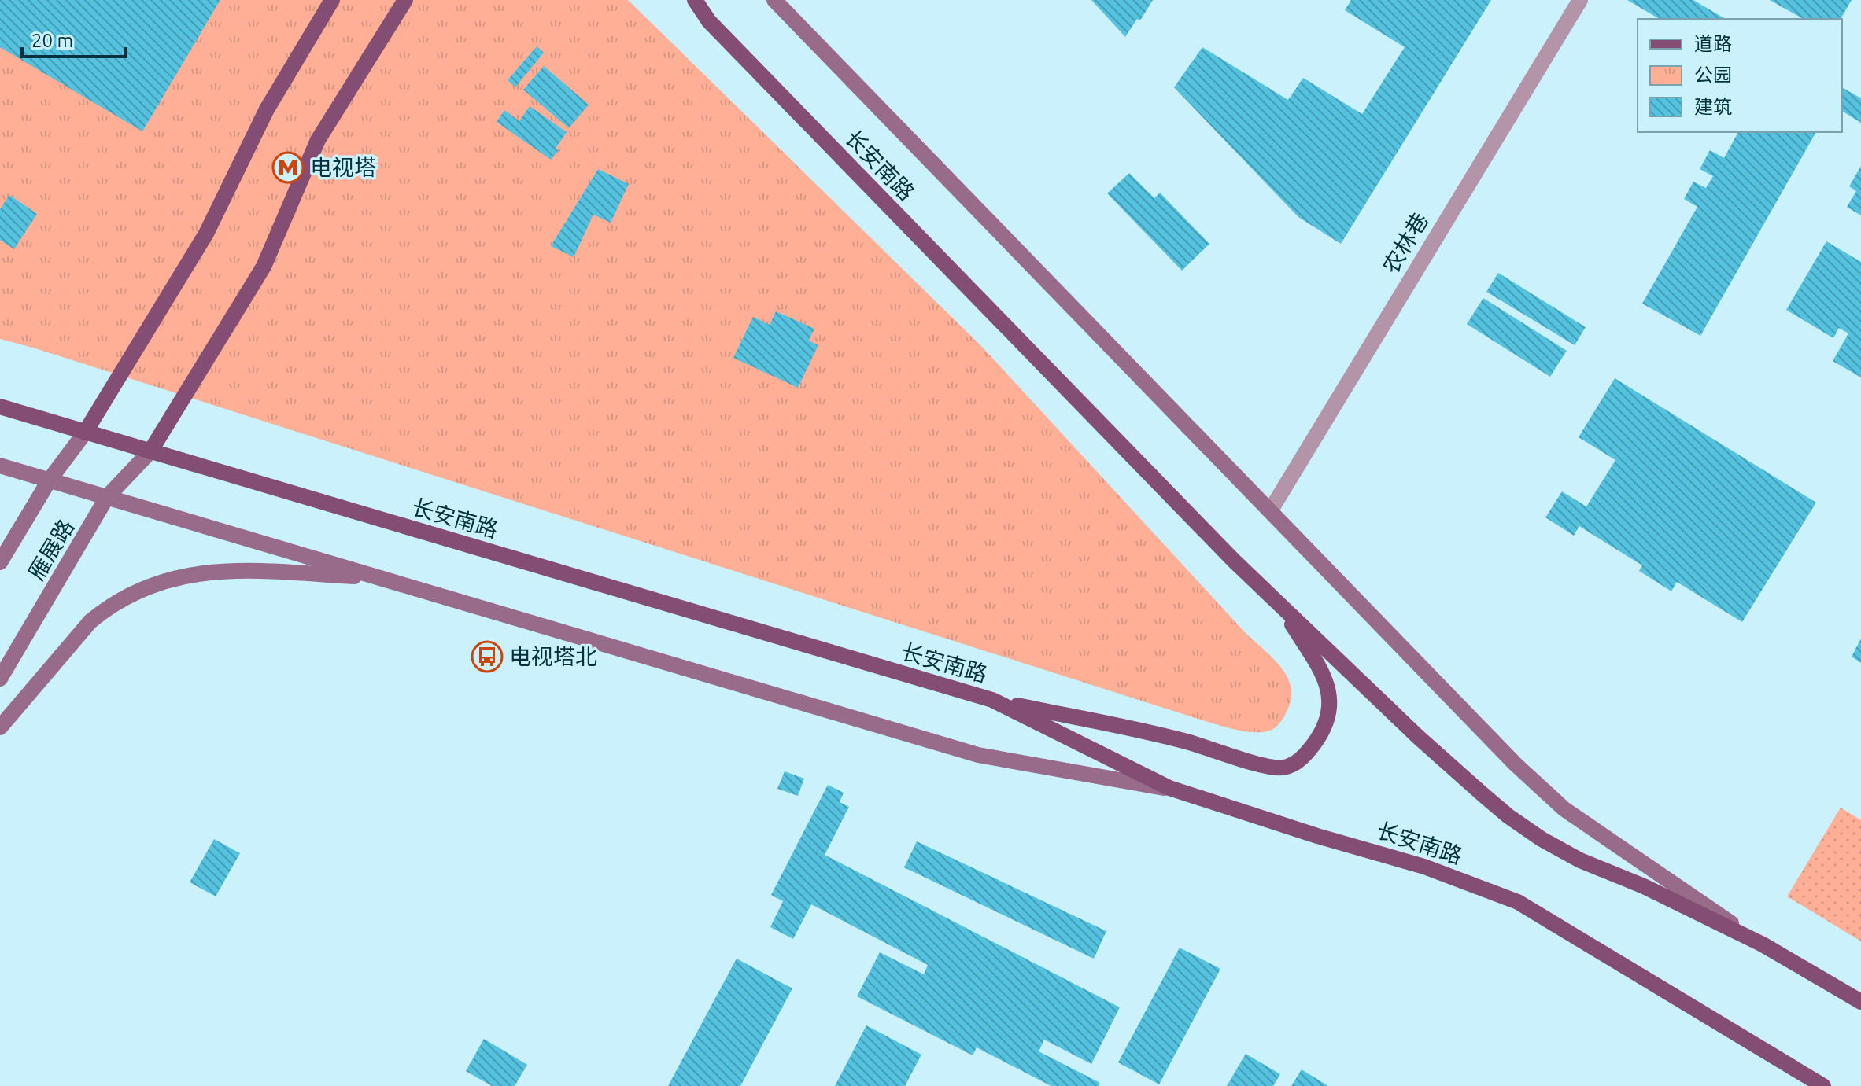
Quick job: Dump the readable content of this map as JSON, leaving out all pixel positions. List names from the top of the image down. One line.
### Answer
{"streets":{"main road":["长安南路","雁展路"],"street":["农林巷"]},"crossings":[["长安南路","雁展路"]],"places":{"metro station":["电视塔"],"bus stop":["电视塔北"]},"legend":["道路","公园","建筑"],"scale_bar":"20 m"}
